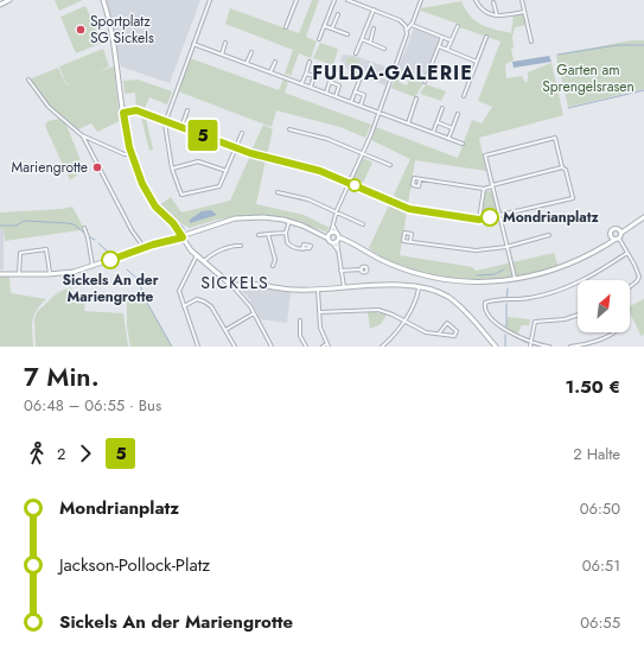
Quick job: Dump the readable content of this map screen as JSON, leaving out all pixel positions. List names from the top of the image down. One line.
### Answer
{"districts":["FULDA-GALERIE","SICKELS"],"parks":["Garten am Sprengelsrasen"],"places":["Sportplatz SG Sickels","Mariengrotte","Mondrianplatz","Sickels An der Mariengrotte"],"lines":["bus line 5"],"north":"top right","page":{"on_map":"5","heading":["7 Min.","06:48 – 06:55 · Bus","1.50 €"],"legs":["2","5","2 Halte"],"list":[{"name":"Mondrianplatz","value":"06:50"},{"name":"Jackson-Pollock-Platz","value":"06:51"},{"name":"Sickels An der Mariengrotte","value":"06:55"}]}}
